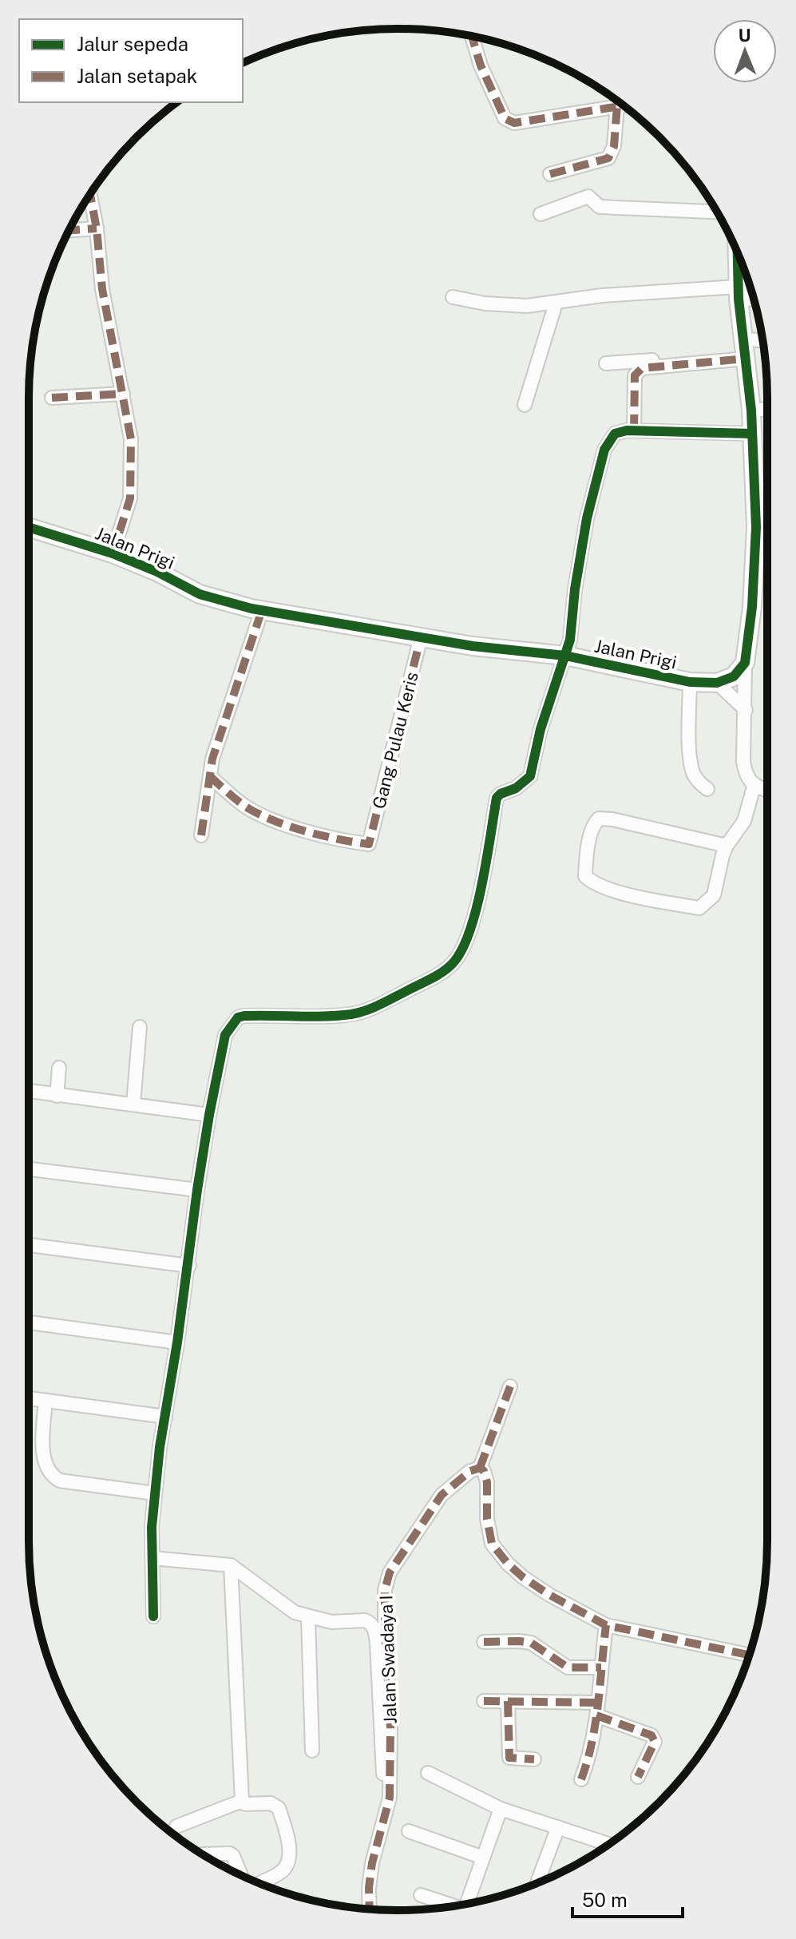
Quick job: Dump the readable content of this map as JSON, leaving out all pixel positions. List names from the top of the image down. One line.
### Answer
{"streets":{"street":["Jalan Prigi","Gang Pulau Keris","Jalan Swadaya I"]},"crossings":[["Jalan Prigi","Gang Pulau Keris"]],"legend":["Jalur sepeda","Jalan setapak"],"scale_bar":"50 m","north":"top"}
